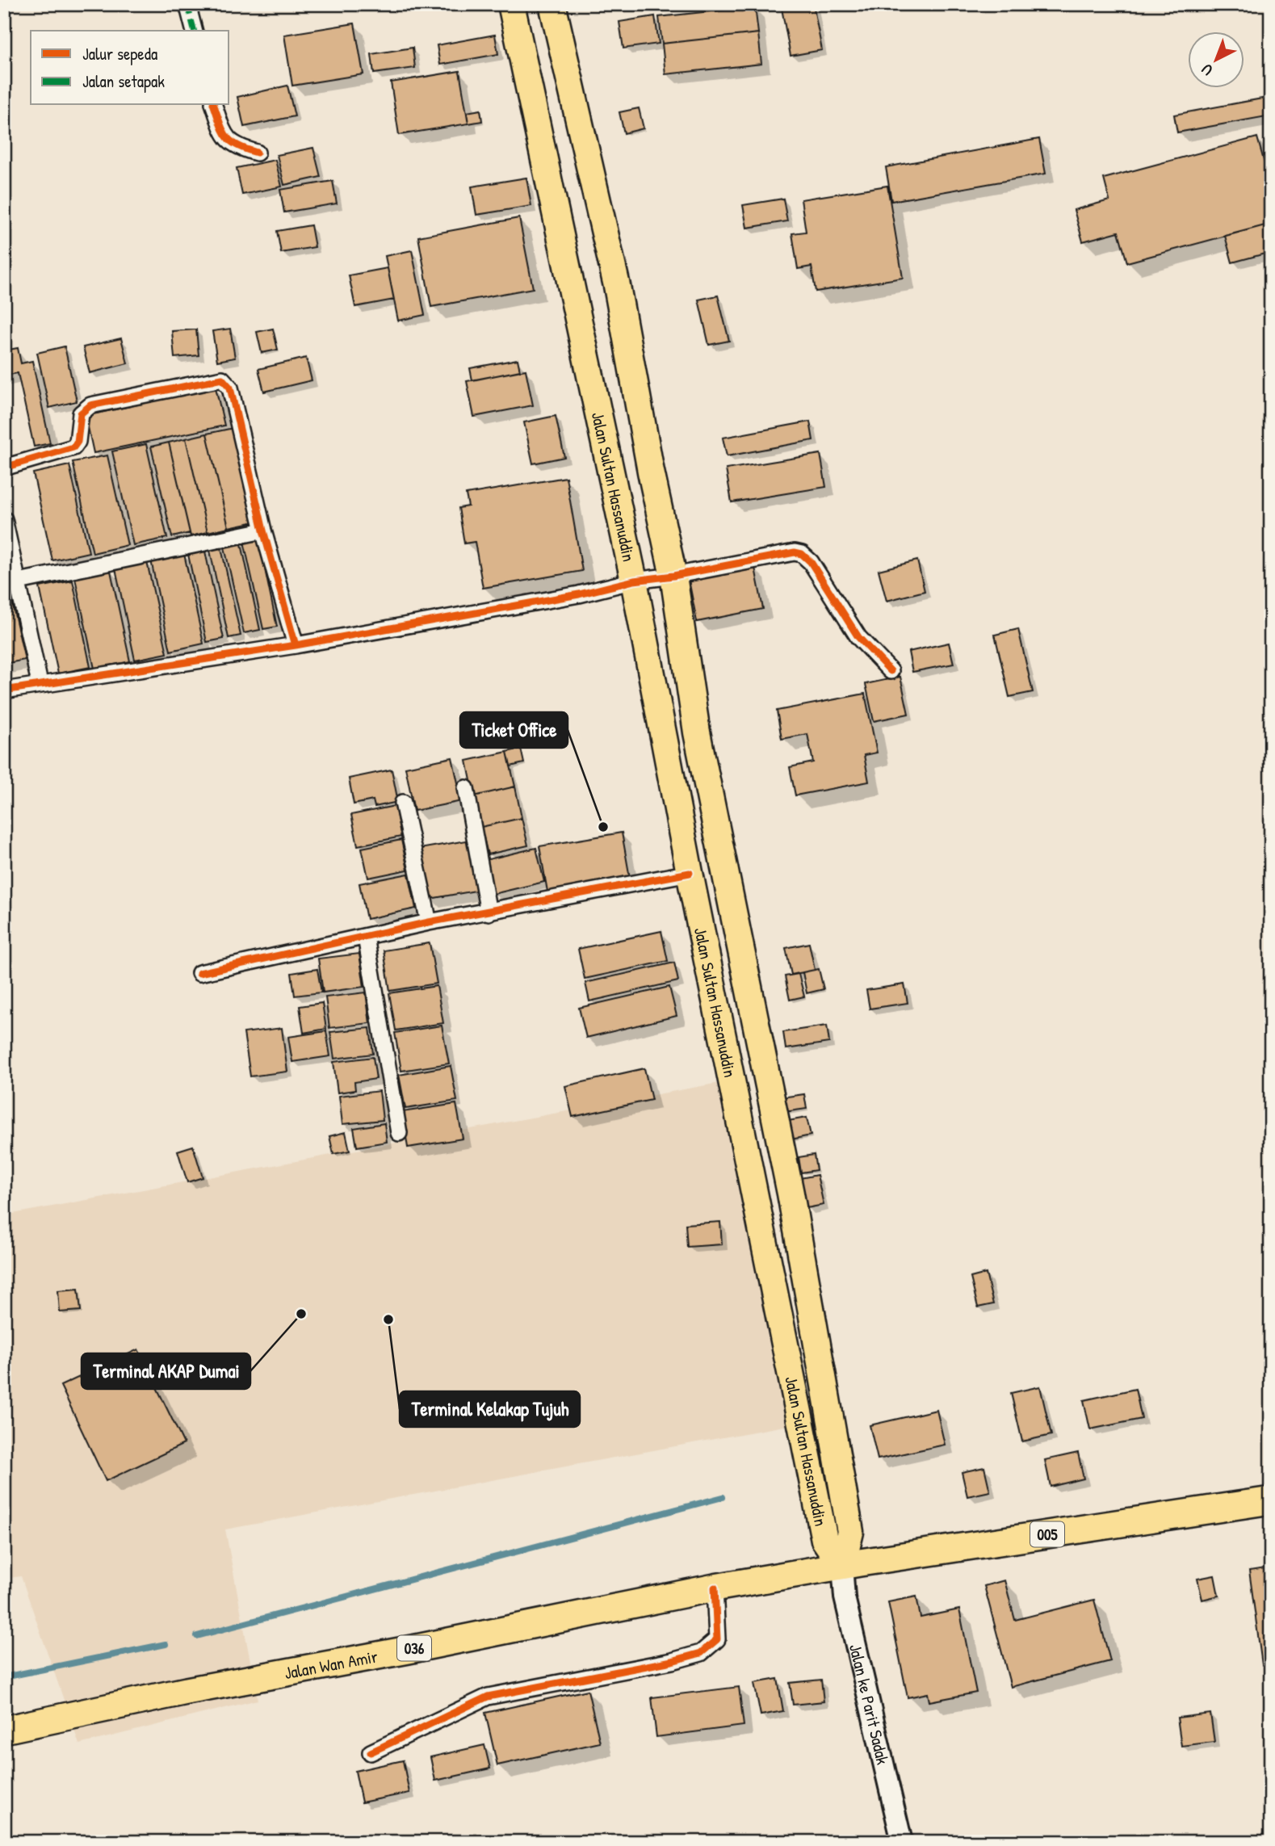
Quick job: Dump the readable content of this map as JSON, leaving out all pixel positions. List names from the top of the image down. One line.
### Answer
{"streets":{"highway":["005","036","Jalan Wan Amir"],"main road":["Jalan Sultan Hassanuddin"],"street":["Jalan ke Parit Sadak"]},"crossings":[["Jalan Sultan Hassanuddin","005"],["Jalan Sultan Hassanuddin","Jalan Wan Amir"],["Jalan Sultan Hassanuddin","Jalan ke Parit Sadak"],["005","Jalan Wan Amir"],["005","Jalan ke Parit Sadak"],["Jalan Wan Amir","Jalan ke Parit Sadak"]],"places":["Ticket Office","Terminal AKAP Dumai","Terminal Kelakap Tujuh"],"legend":["Jalur sepeda","Jalan setapak"],"north":"bottom left"}
